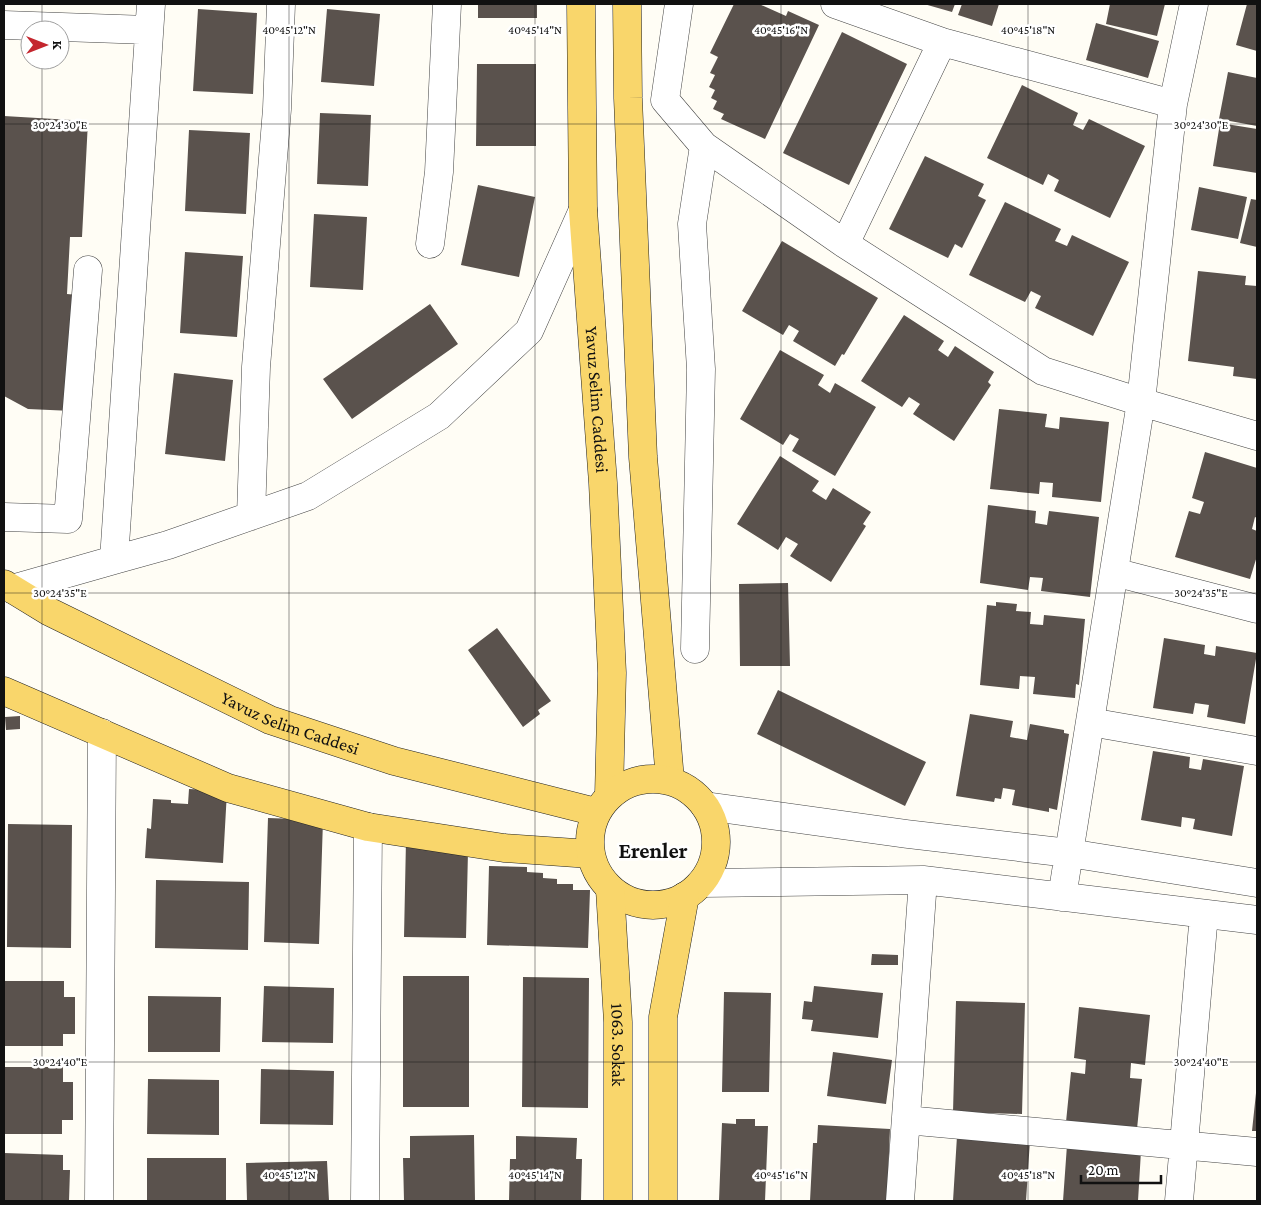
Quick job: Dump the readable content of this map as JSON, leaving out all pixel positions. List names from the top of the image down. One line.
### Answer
{"streets":{"main road":["Yavuz Selim Caddesi","1063. Sokak"]},"crossings":[["Yavuz Selim Caddesi","1063. Sokak"]],"districts":["Erenler"],"scale_bar":"20 m","north":"right","coordinates":["40°45'12\"N","40°45'14\"N","40°45'16\"N","40°45'18\"N","30°24'30\"E","30°24'35\"E","30°24'40\"E"]}
